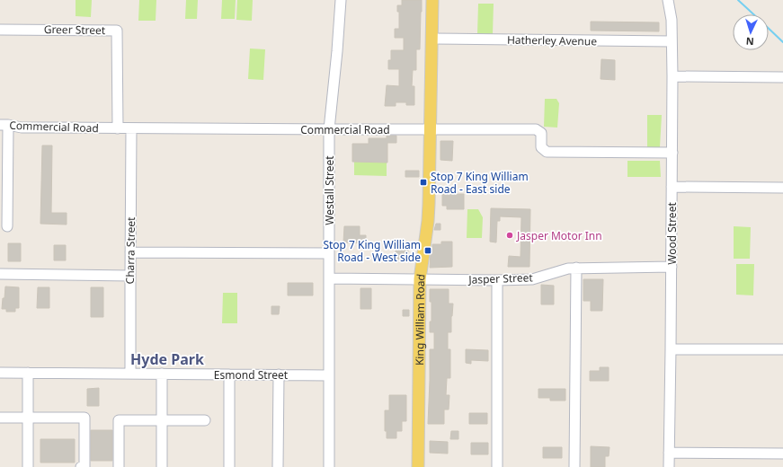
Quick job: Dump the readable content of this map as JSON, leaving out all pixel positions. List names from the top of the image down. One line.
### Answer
{"streets":{"main road":["King William Road"],"street":["Greer Street","Hatherley Avenue","Commercial Road","Westall Street","Wood Street","Charra Street","Jasper Street","Esmond Street"]},"crossings":[["Greer Street","Commercial Road"],["Hatherley Avenue","Wood Street"],["Hatherley Avenue","King William Road"],["Commercial Road","Westall Street"],["Commercial Road","Wood Street"],["Commercial Road","Charra Street"],["Commercial Road","King William Road"],["Westall Street","Jasper Street"],["Westall Street","Esmond Street"],["Wood Street","Jasper Street"],["Charra Street","Esmond Street"],["Jasper Street","King William Road"]],"districts":["Hyde Park"],"places":{"transit":["Stop 7 King William Road - East side","Stop 7 King William Road - West side"],"other":["Jasper Motor Inn"]},"north":"bottom"}
